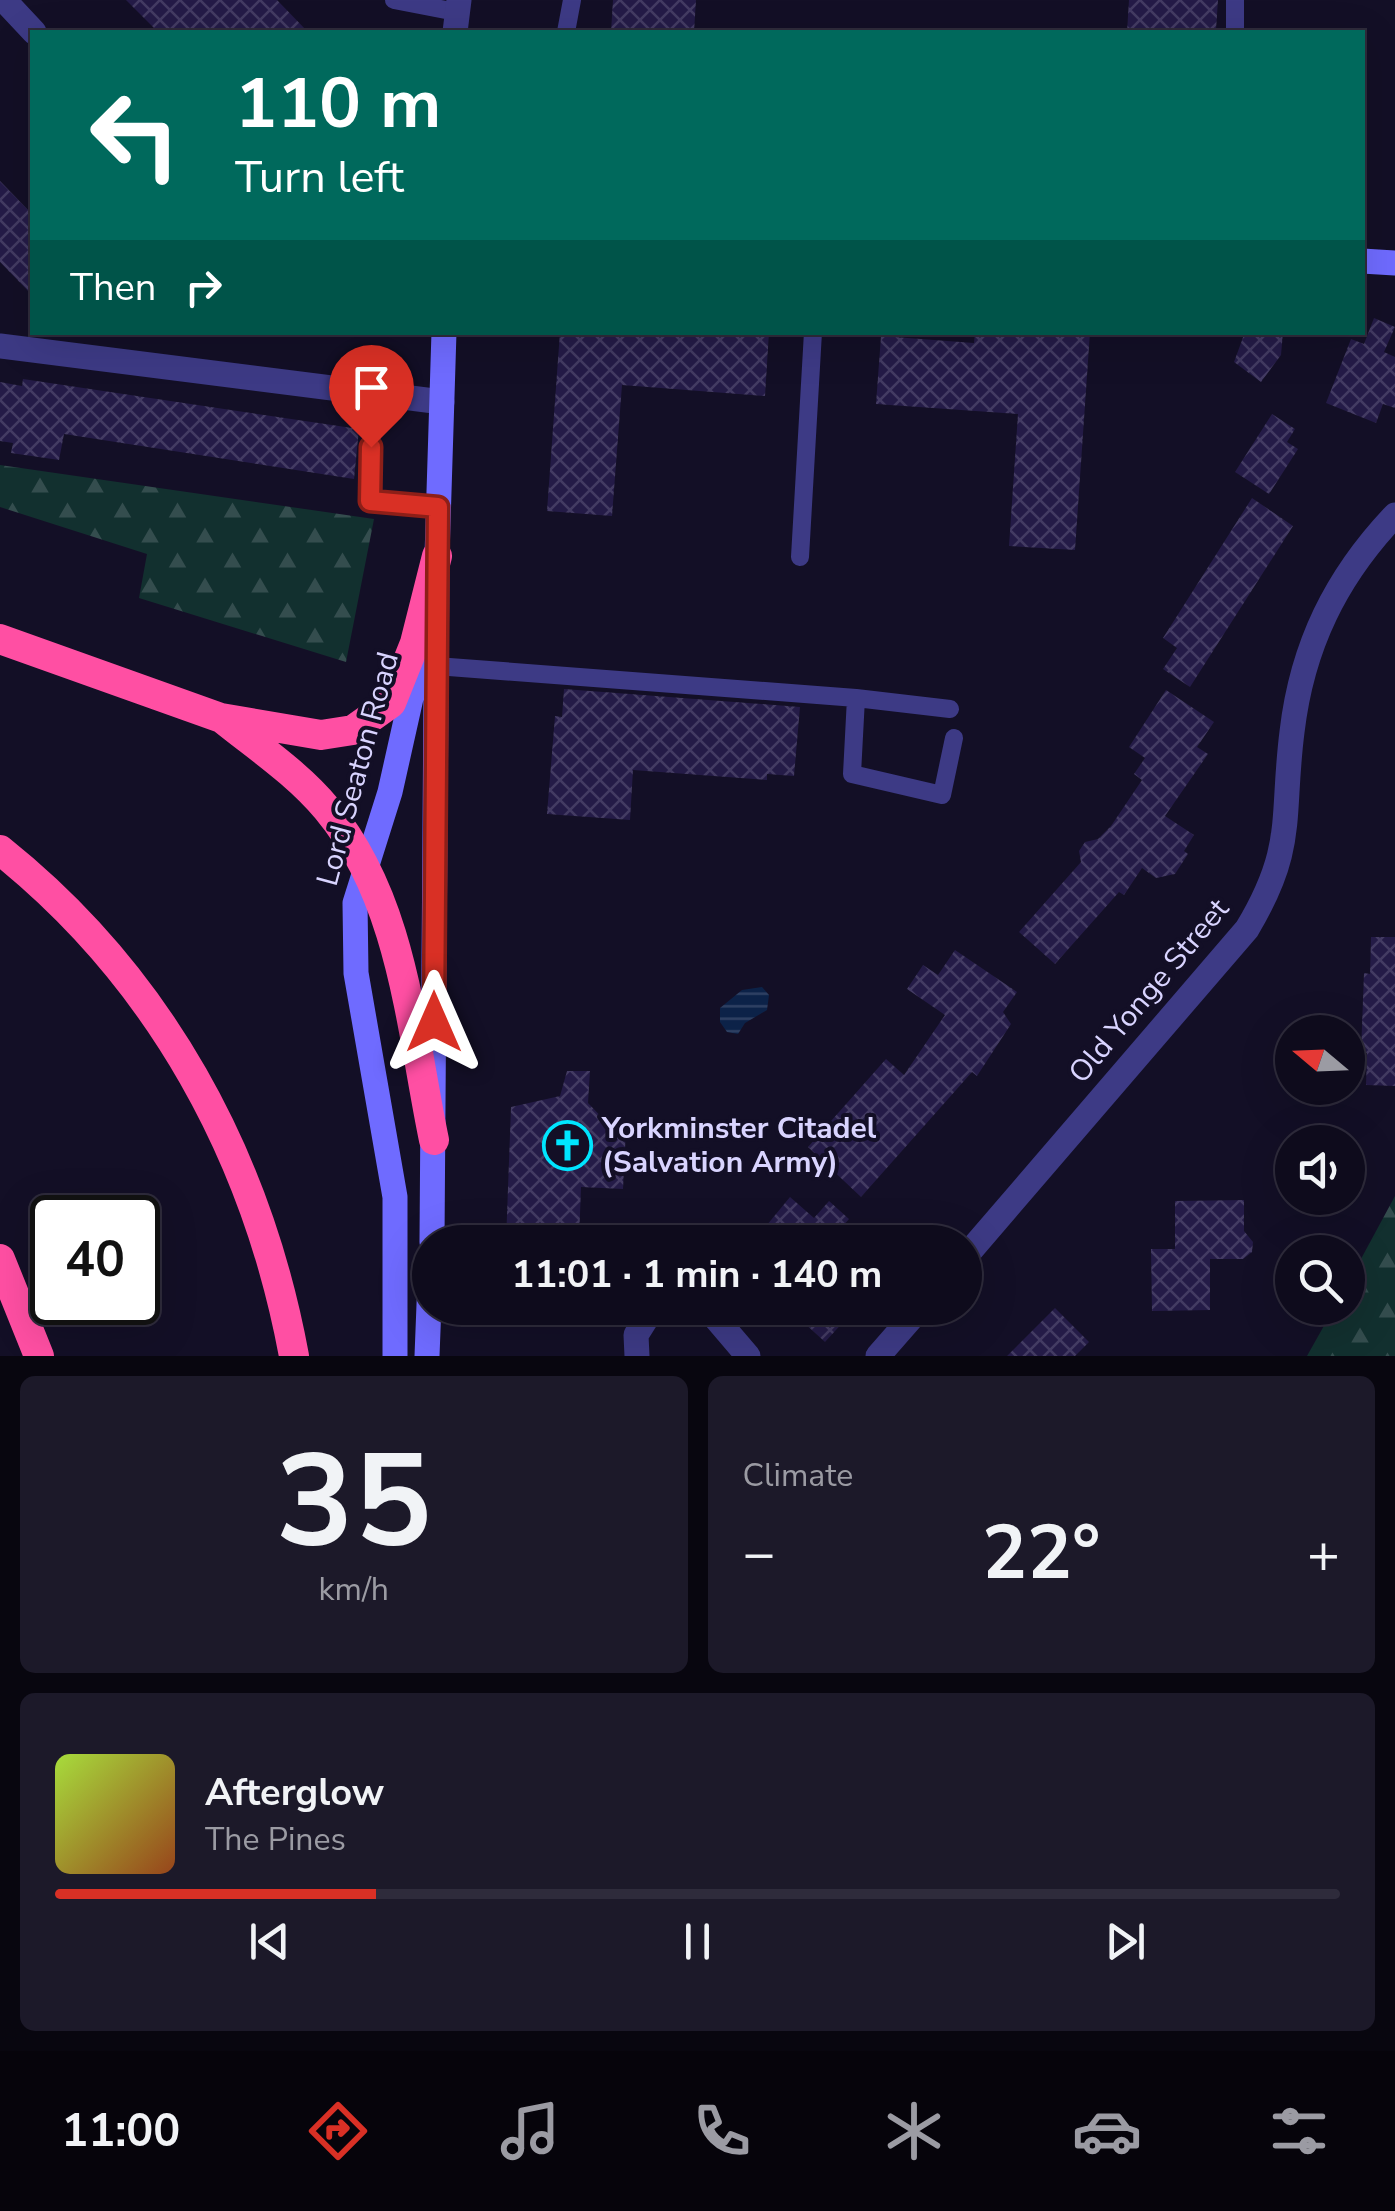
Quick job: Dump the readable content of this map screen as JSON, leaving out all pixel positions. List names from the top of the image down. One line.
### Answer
{"streets":{"street":["Lord Seaton Road","Old Yonge Street"]},"places":{"church":["Yorkminster Citadel (Salvation Army)"]},"north":"left","page":{"turn":["110 m","Turn left"],"then":"Then","limit":"40","trip":"11:01 · 1 min · 140 m","tile":[["35","km/h"],"Climate"],"heat":["−","22°","+"],"song":["Afterglow","The Pines"],"tabs":"11:00"}}
